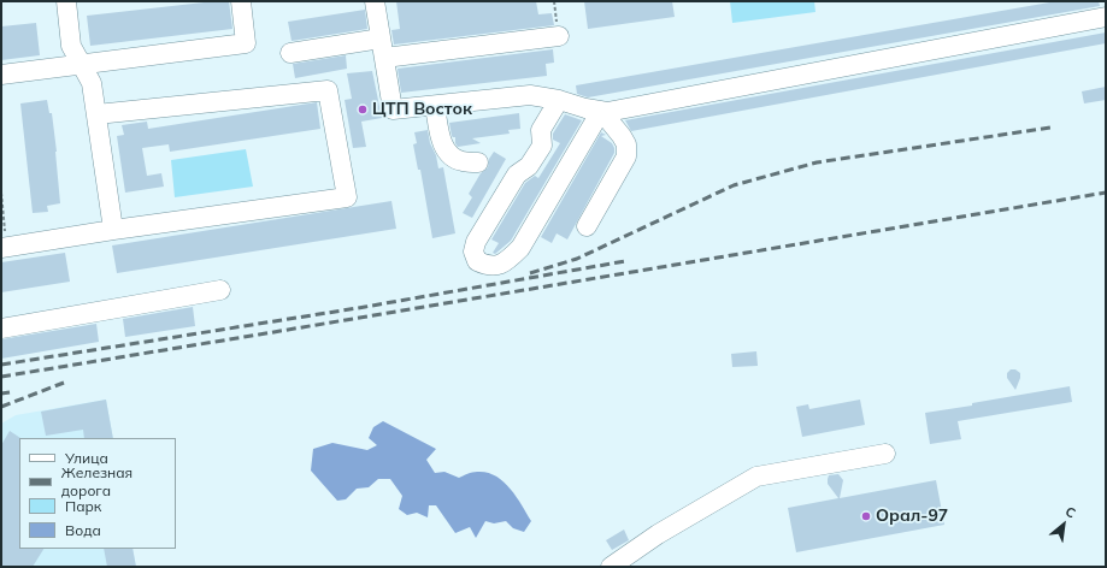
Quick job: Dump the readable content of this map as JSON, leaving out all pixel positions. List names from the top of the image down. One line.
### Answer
{"places":["ЦТП Восток","Орал-97"],"legend":["Улица","Железная дорога","Парк","Вода"],"north":"top right"}
